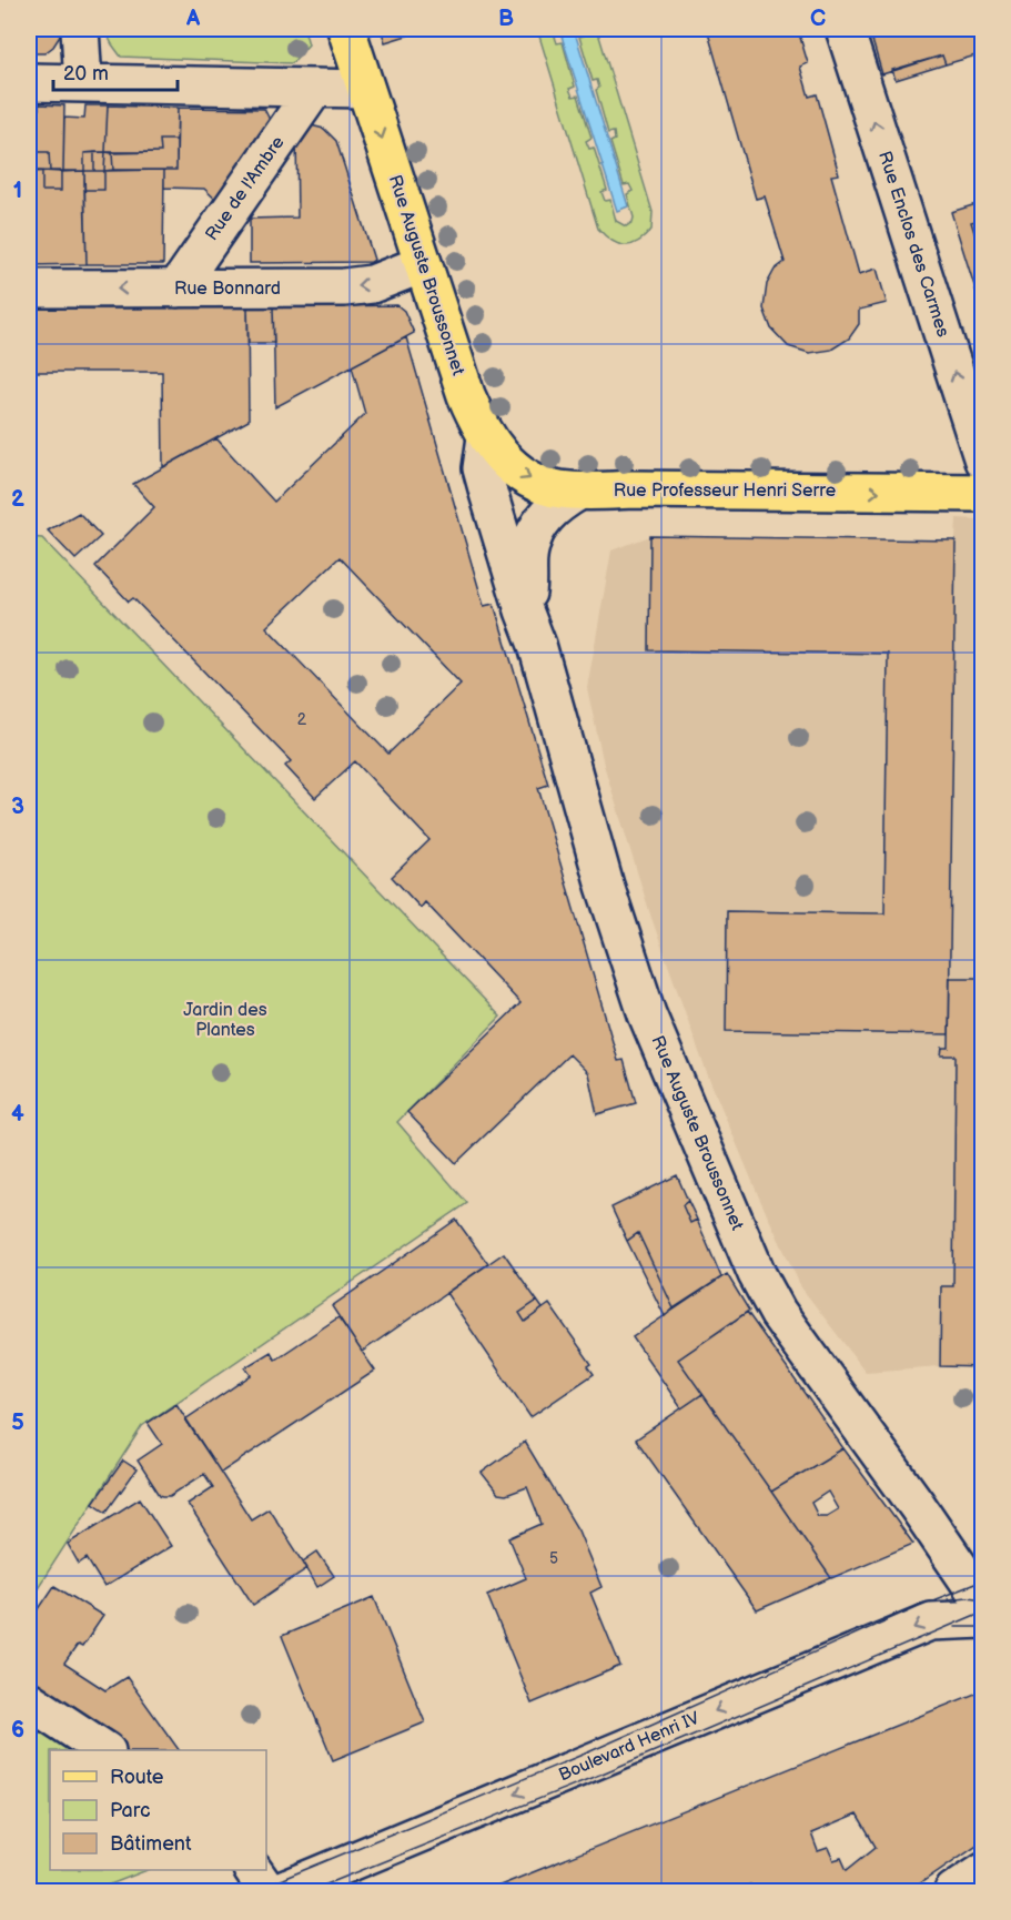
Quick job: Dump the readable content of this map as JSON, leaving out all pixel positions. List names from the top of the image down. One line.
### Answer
{"streets":{"main road":["Rue Auguste Broussonnet","Rue Professeur Henri Serre"],"street":["Rue de l'Ambre","Rue Enclos des Carmes","Rue Bonnard","Boulevard Henri IV"]},"crossings":[["Rue de l'Ambre","Rue Bonnard"],["Rue Auguste Broussonnet","Rue Bonnard"],["Rue Auguste Broussonnet","Rue Professeur Henri Serre"]],"one_way":["Rue Enclos des Carmes","Rue Professeur Henri Serre","Boulevard Henri IV"],"parks":["Jardin des Plantes"],"house_numbers":["2","5"],"legend":["Route","Parc","Bâtiment"],"scale_bar":"20 m","grid":{"columns":["A","B","C"],"rows":["1","2","3","4","5","6"]}}
